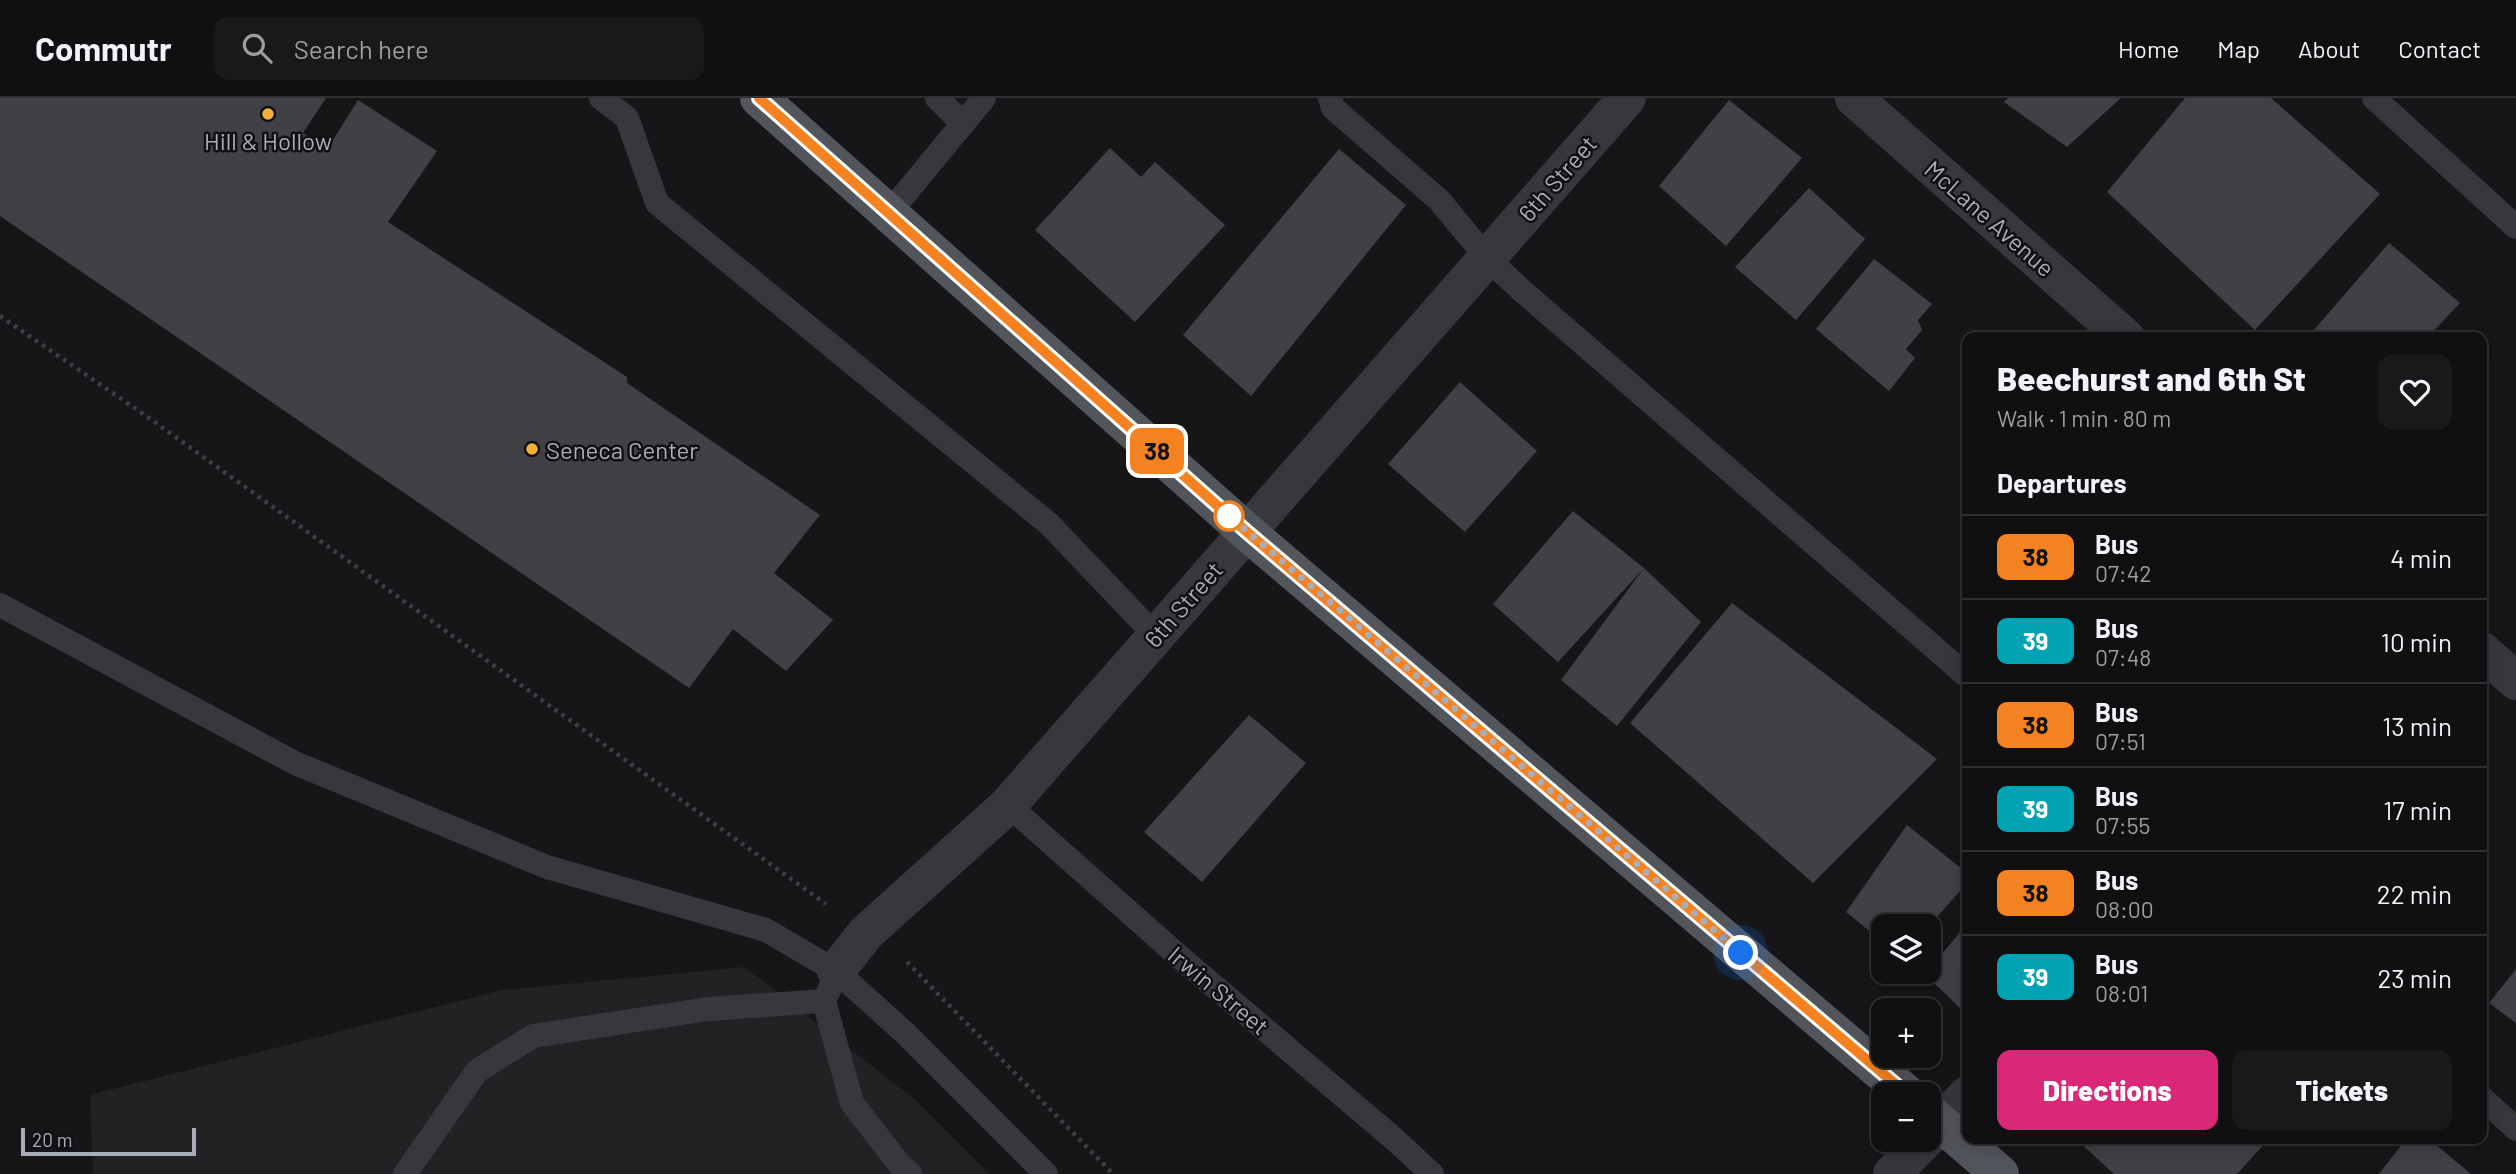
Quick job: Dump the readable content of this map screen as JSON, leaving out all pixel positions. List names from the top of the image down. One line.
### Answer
{"streets":{"street":["6th Street","McLane Avenue"],"lane":["Irwin Street"]},"crossings":[["6th Street","Irwin Street"]],"places":["Hill & Hollow","Seneca Center"],"lines":["bus line 38"],"scale_bar":"20 m","page":{"header":"Commutr","search":"Search here","nav":["Home","Map","About","Contact"],"on_map":"38","heading":[["Beechurst and 6th St","Walk · 1 min · 80 m"],"Departures"],"list":[{"mark":"38","name":"Bus","note":"07:42","value":"4 min"},{"mark":"39","name":"Bus","note":"07:48","value":"10 min"},{"mark":"38","name":"Bus","note":"07:51","value":"13 min"},{"mark":"39","name":"Bus","note":"07:55","value":"17 min"},{"mark":"38","name":"Bus","note":"08:00","value":"22 min"},{"mark":"39","name":"Bus","note":"08:01","value":"23 min"}],"map_buttons":["+","−"],"buttons":["Directions","Tickets"],"scale":"20 m"}}
